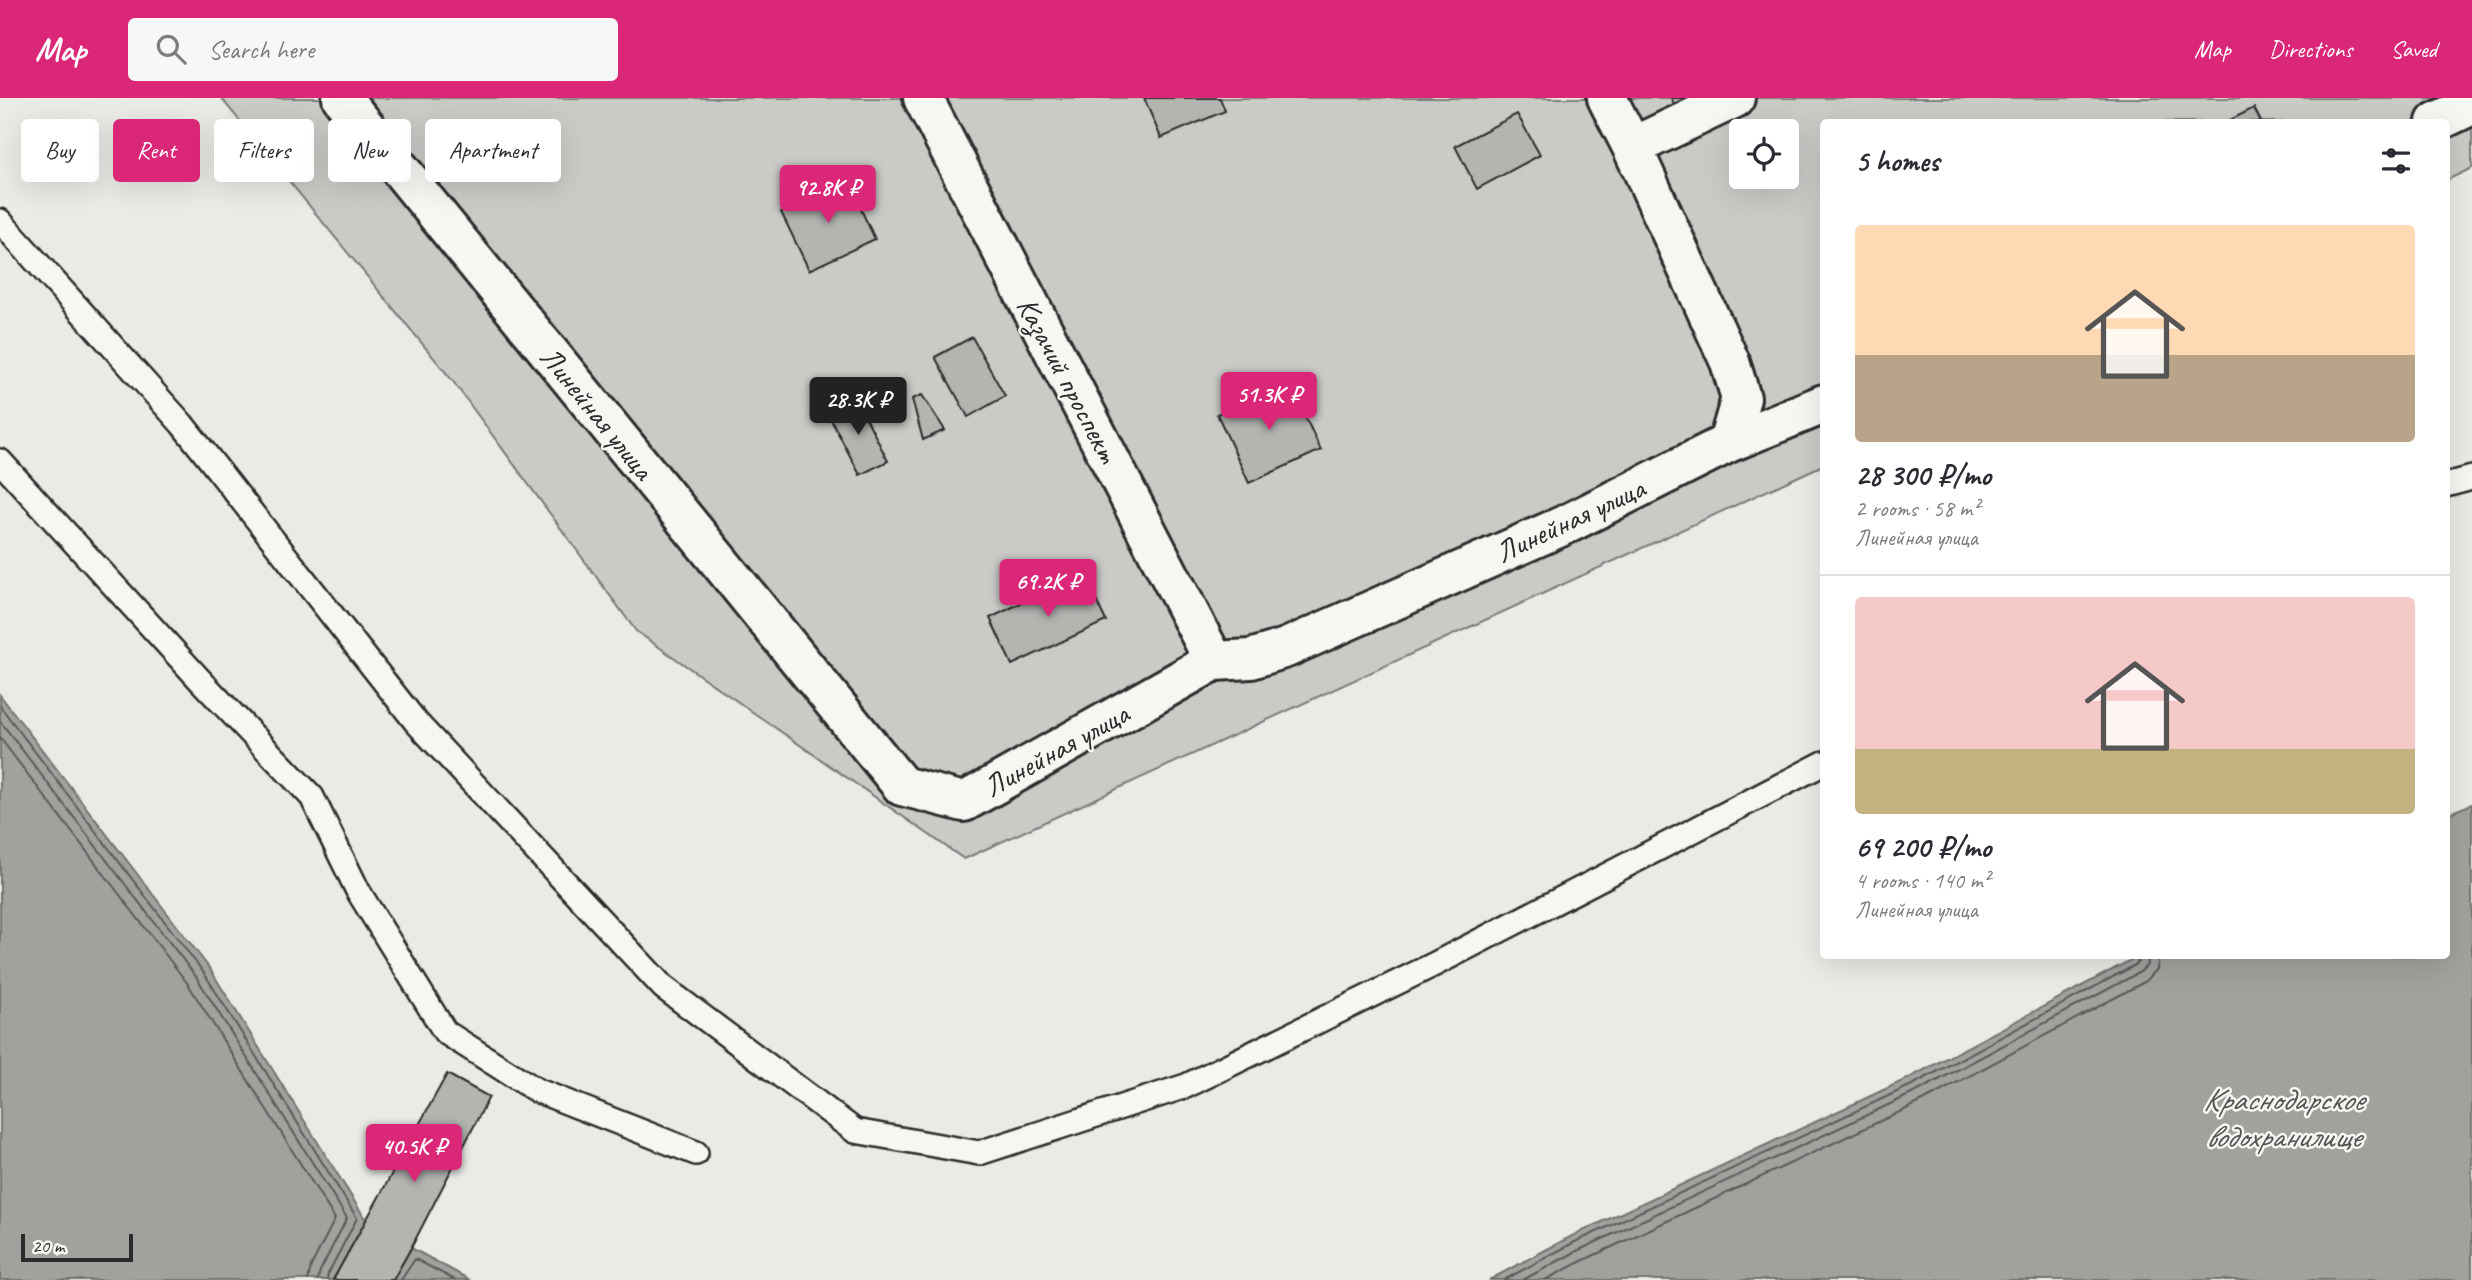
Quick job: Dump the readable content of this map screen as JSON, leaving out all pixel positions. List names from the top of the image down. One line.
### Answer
{"streets":{"street":["Казачий проспект","Линейная улица"]},"crossings":[["Казачий проспект","Линейная улица"]],"water":["Краснодарское водохранилище"],"scale_bar":"20 m","page":{"header":"Map","search":"Search here","nav":["Map","Directions","Saved"],"chip":["Buy","Rent","Filters","New","Apartment"],"heading":"5 homes","price":["92.8K ₽","51.3K ₽","28.3K ₽","69.2K ₽","40.5K ₽"],"list":[{"name":"28 300 ₽/mo","note":"2 rooms · 58 m² · Линейная улица"},{"name":"69 200 ₽/mo","note":"4 rooms · 140 m² · Линейная улица"}],"scale":"20 m"}}
